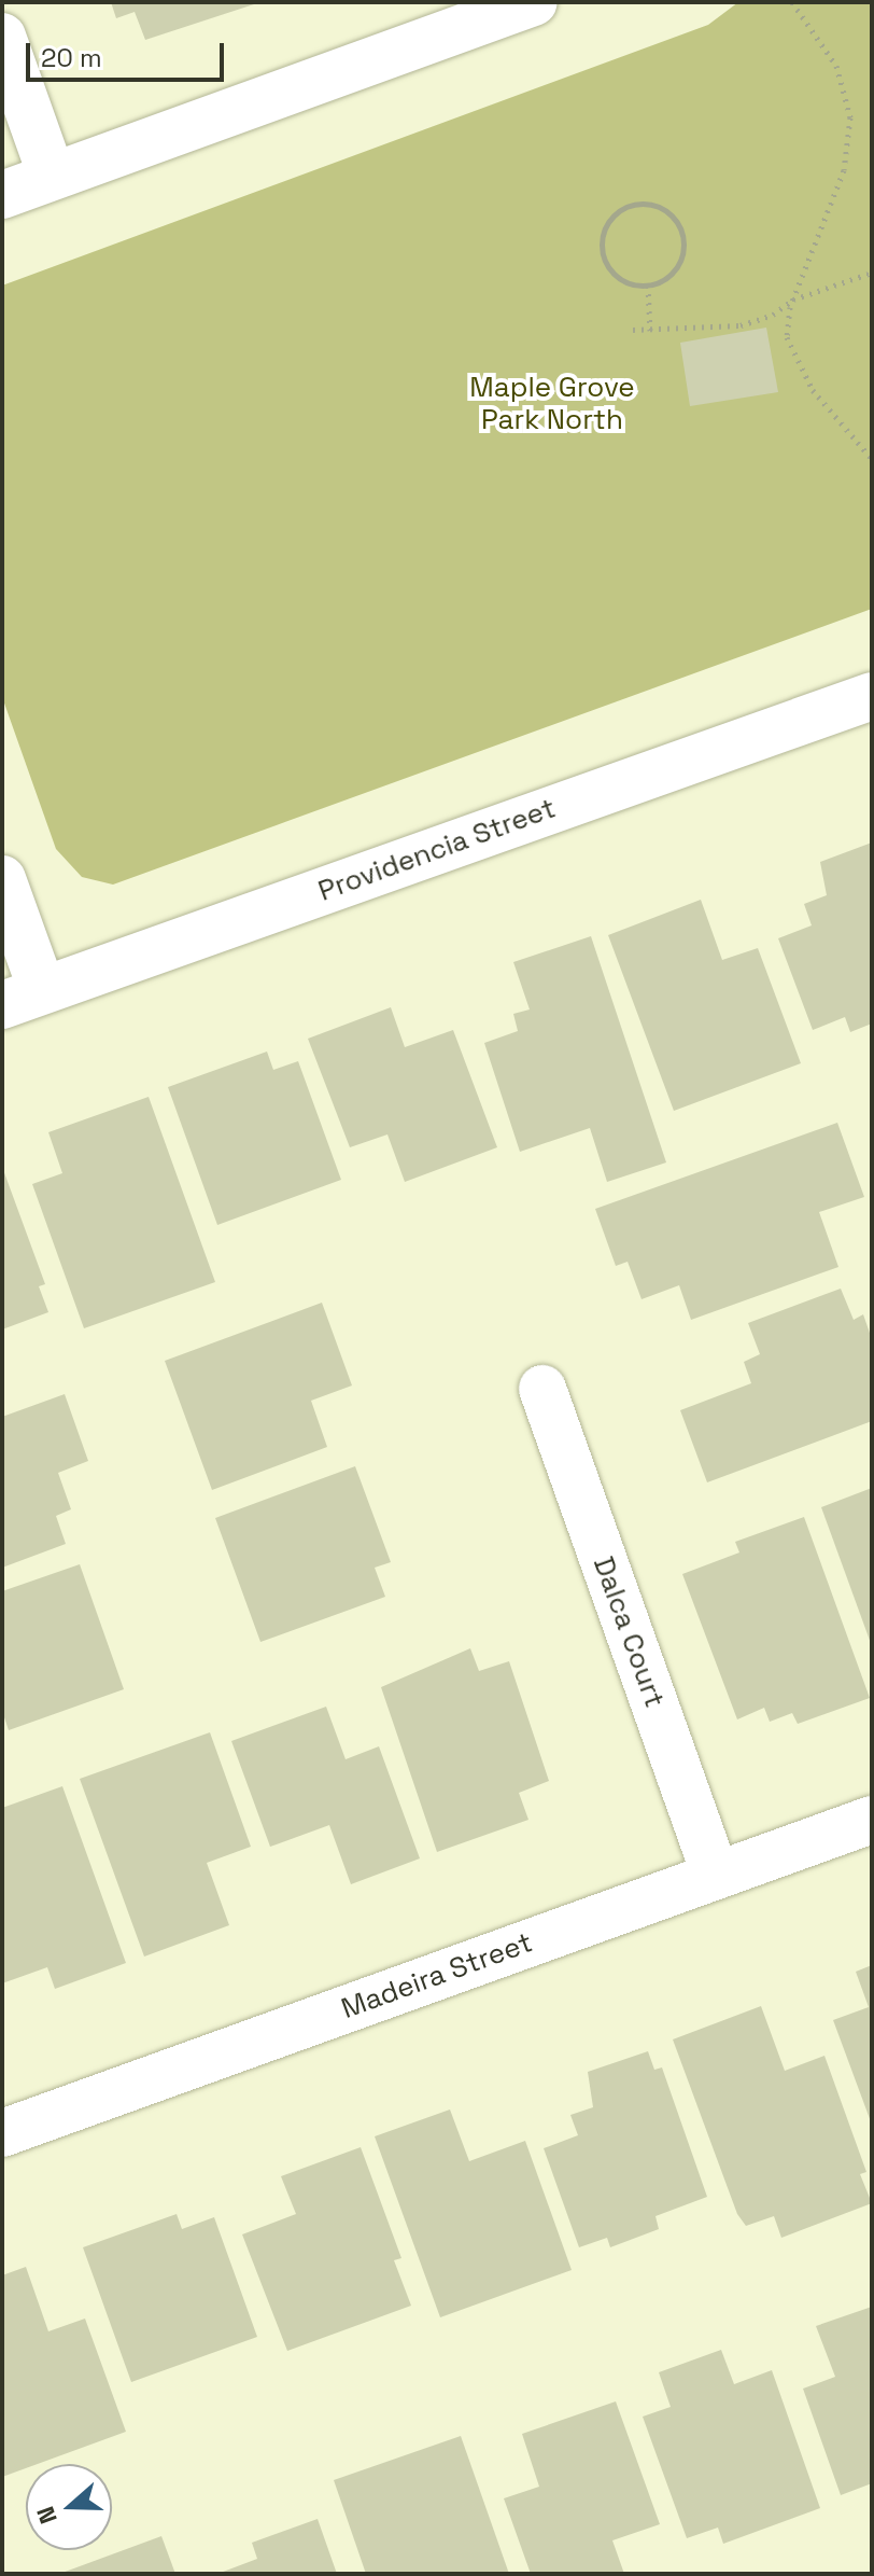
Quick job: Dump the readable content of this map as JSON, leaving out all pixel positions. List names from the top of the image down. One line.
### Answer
{"streets":{"street":["Providencia Street","Dalca Court","Madeira Street"]},"crossings":[["Dalca Court","Madeira Street"]],"parks":["Maple Grove Park North"],"scale_bar":"20 m","north":"left"}
